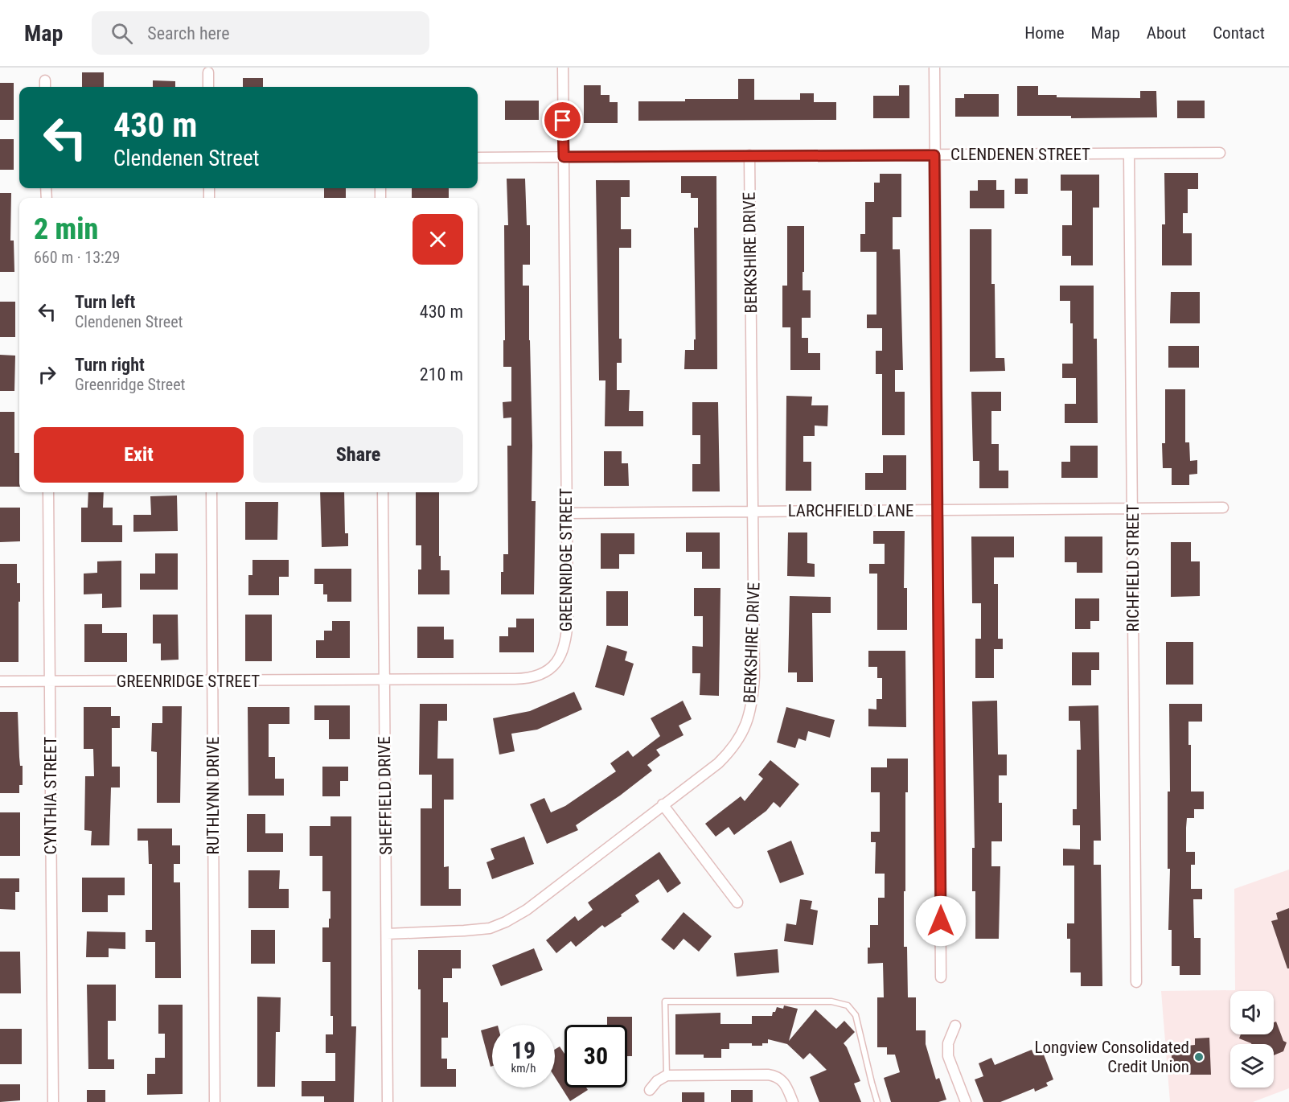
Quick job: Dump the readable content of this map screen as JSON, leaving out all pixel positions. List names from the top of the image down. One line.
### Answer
{"streets":{"street":["CLENDENEN STREET","BERKSHIRE DRIVE","LARCHFIELD LANE","GREENRIDGE STREET","RICHFIELD STREET","CYNTHIA STREET","RUTHLYNN DRIVE","SHEFFIELD DRIVE"]},"crossings":[["CLENDENEN STREET","BERKSHIRE DRIVE"],["CLENDENEN STREET","GREENRIDGE STREET"],["CLENDENEN STREET","RICHFIELD STREET"],["BERKSHIRE DRIVE","LARCHFIELD LANE"],["BERKSHIRE DRIVE","SHEFFIELD DRIVE"],["LARCHFIELD LANE","GREENRIDGE STREET"],["LARCHFIELD LANE","RICHFIELD STREET"],["GREENRIDGE STREET","CYNTHIA STREET"],["GREENRIDGE STREET","RUTHLYNN DRIVE"],["GREENRIDGE STREET","SHEFFIELD DRIVE"]],"places":["Longview Consolidated Credit Union"],"page":{"header":"Map","search":"Search here","nav":["Home","Map","About","Contact"],"turn":["430 m","Clendenen Street"],"heading":["2 min","660 m · 13:29"],"list":[{"name":"Turn left","note":"Clendenen Street","value":"430 m"},{"name":"Turn right","note":"Greenridge Street","value":"210 m"}],"buttons":["Exit","Share"],"speed":"19 km/h","limit":"30"}}
